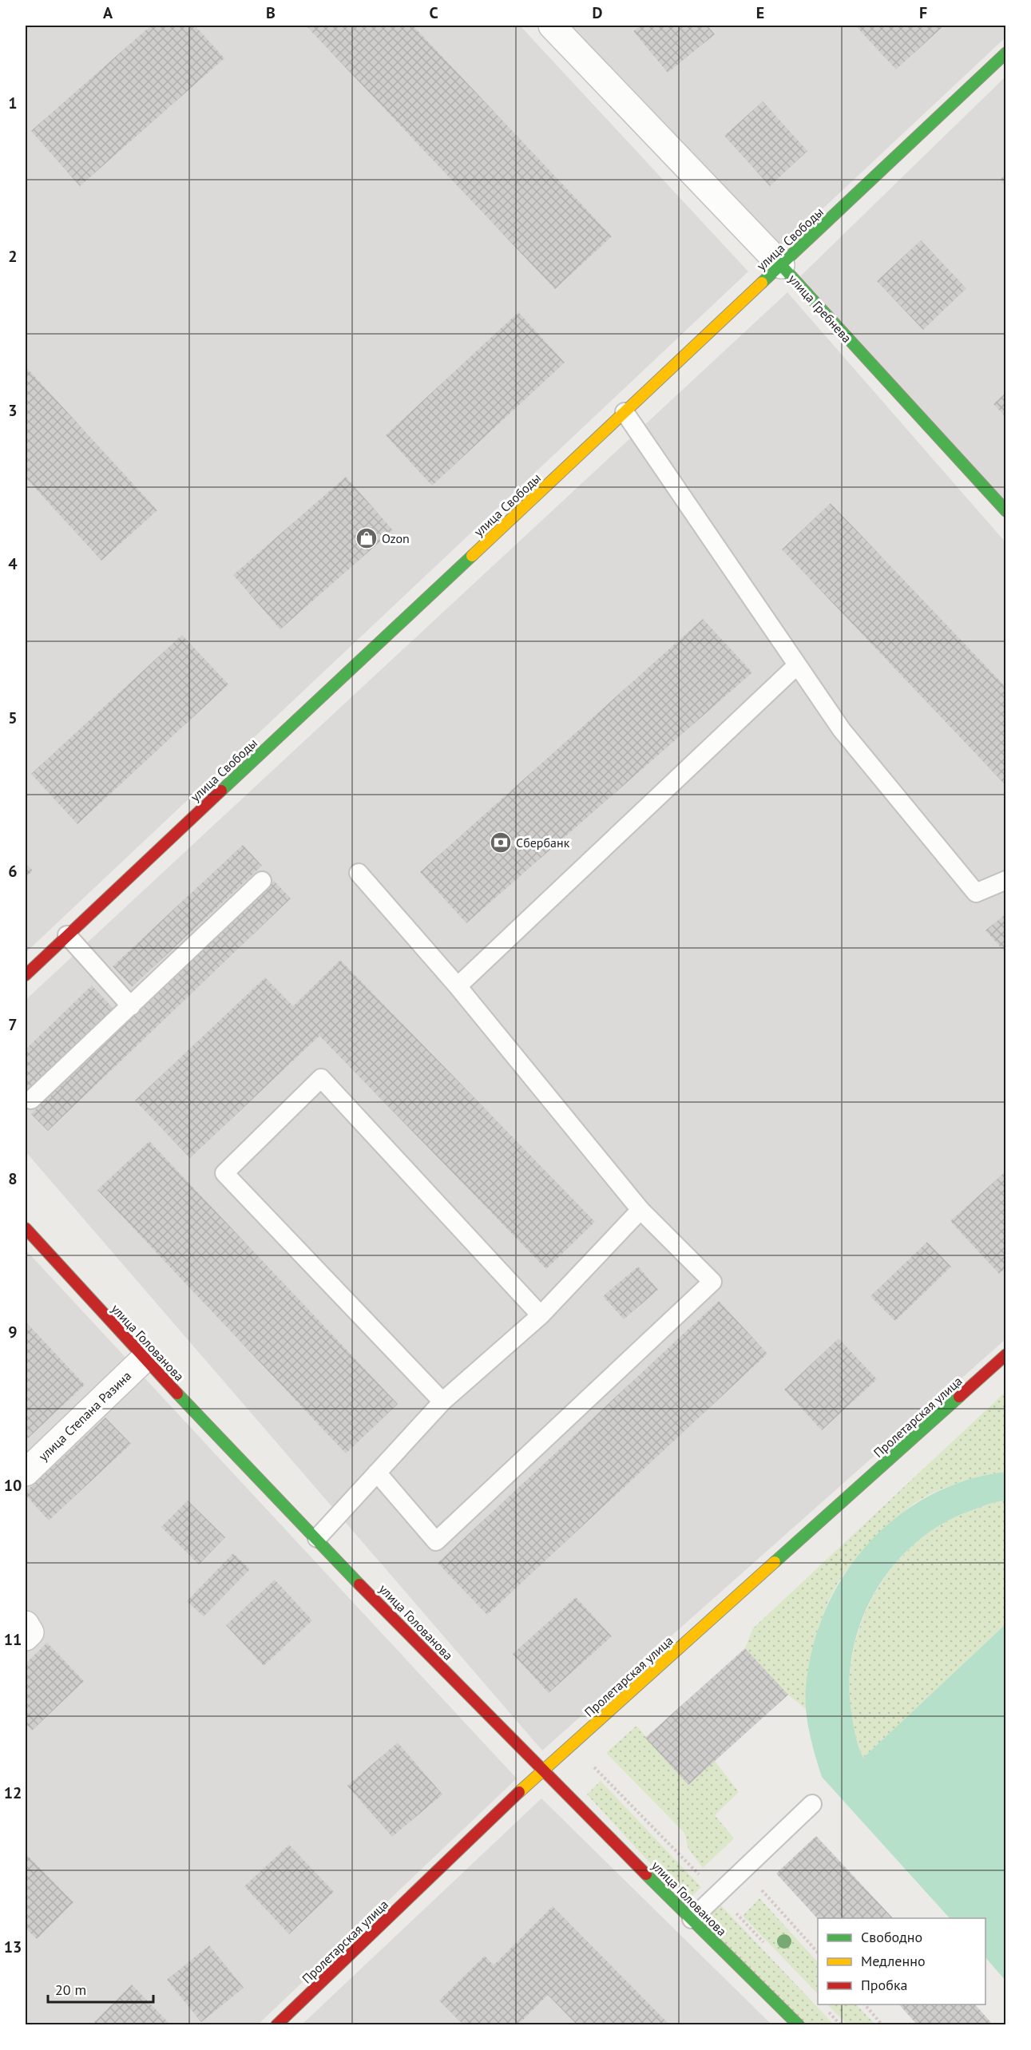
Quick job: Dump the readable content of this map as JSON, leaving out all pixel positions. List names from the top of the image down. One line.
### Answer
{"streets":{"street":["улица Свободы","улица Гребнева","улица Голованова","улица Степана Разина","Пролетарская улица"]},"crossings":[["улица Свободы","улица Гребнева"],["улица Голованова","улица Степана Разина"],["улица Голованова","Пролетарская улица"]],"places":{"shop":["Ozon"],"bank":["Сбербанк"]},"legend":["Свободно","Медленно","Пробка"],"scale_bar":"20 m","grid":{"columns":["A","B","C","D","E","F"],"rows":["1","2","3","4","5","6","7","8","9","10","11","12","13"]}}
